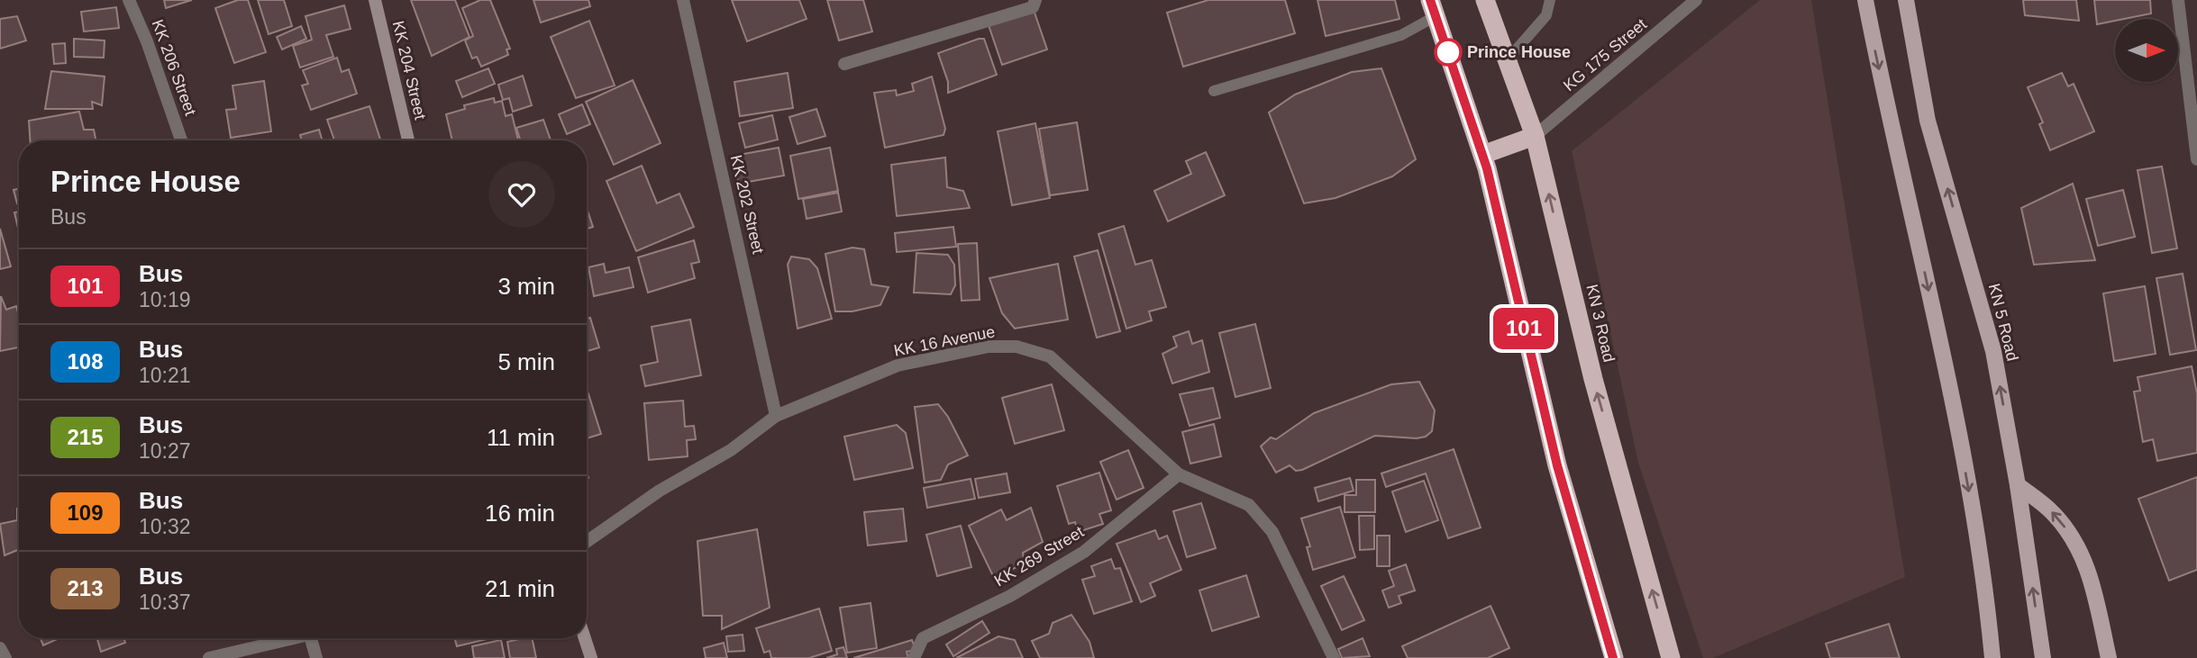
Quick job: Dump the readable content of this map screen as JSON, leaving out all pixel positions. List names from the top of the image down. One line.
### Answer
{"streets":{"highway":["KN 3 Road"],"main road":["KN 5 Road"],"street":["KG 175 Street","KK 206 Street","KK 204 Street","KK 202 Street","KK 16 Avenue","KK 269 Street"]},"crossings":[["KG 175 Street","KN 3 Road"],["KK 202 Street","KK 16 Avenue"],["KK 16 Avenue","KK 269 Street"]],"places":["Prince House"],"lines":["bus line 101"],"north":"right","page":{"on_map":"101","heading":["Prince House","Bus"],"list":[{"mark":"101","name":"Bus","note":"10:19","value":"3 min"},{"mark":"108","name":"Bus","note":"10:21","value":"5 min"},{"mark":"215","name":"Bus","note":"10:27","value":"11 min"},{"mark":"109","name":"Bus","note":"10:32","value":"16 min"},{"mark":"213","name":"Bus","note":"10:37","value":"21 min"}]}}
